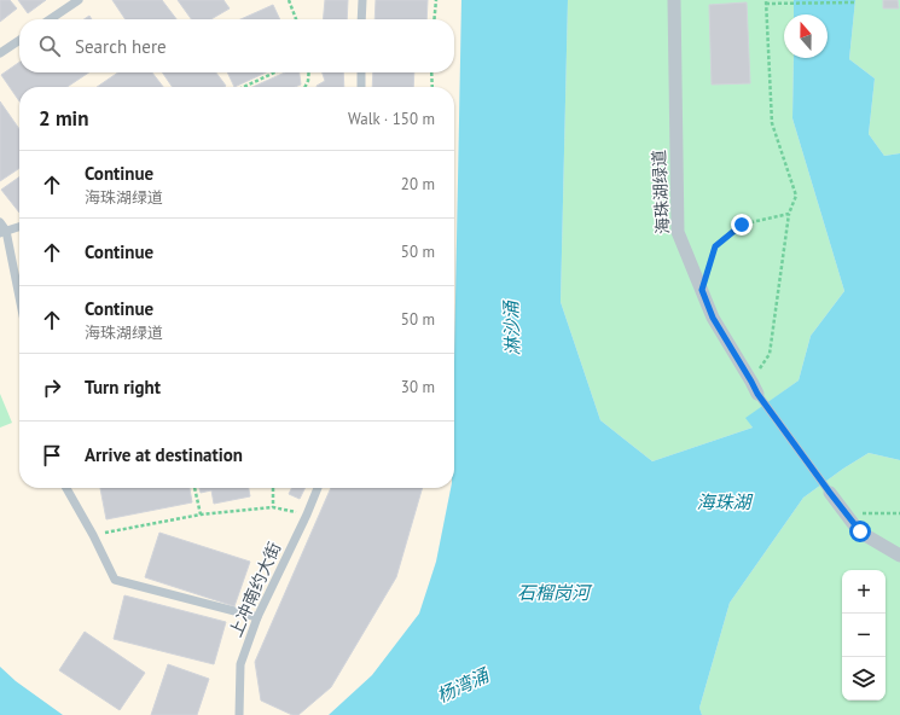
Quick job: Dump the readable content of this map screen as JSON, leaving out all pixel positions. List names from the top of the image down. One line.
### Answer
{"streets":{"street":["海珠湖绿道"],"lane":["上冲南约大街"]},"water":["淋沙涌","海珠湖","石榴岗河","杨湾涌"],"north":"top","page":{"search":"Search here","heading":["2 min","Walk · 150 m"],"list":[["Continue","海珠湖绿道","20 m"],["Continue","50 m"],["Continue","海珠湖绿道","50 m"],["Turn right","30 m"],"Arrive at destination"],"map_buttons":["+","−"]}}
